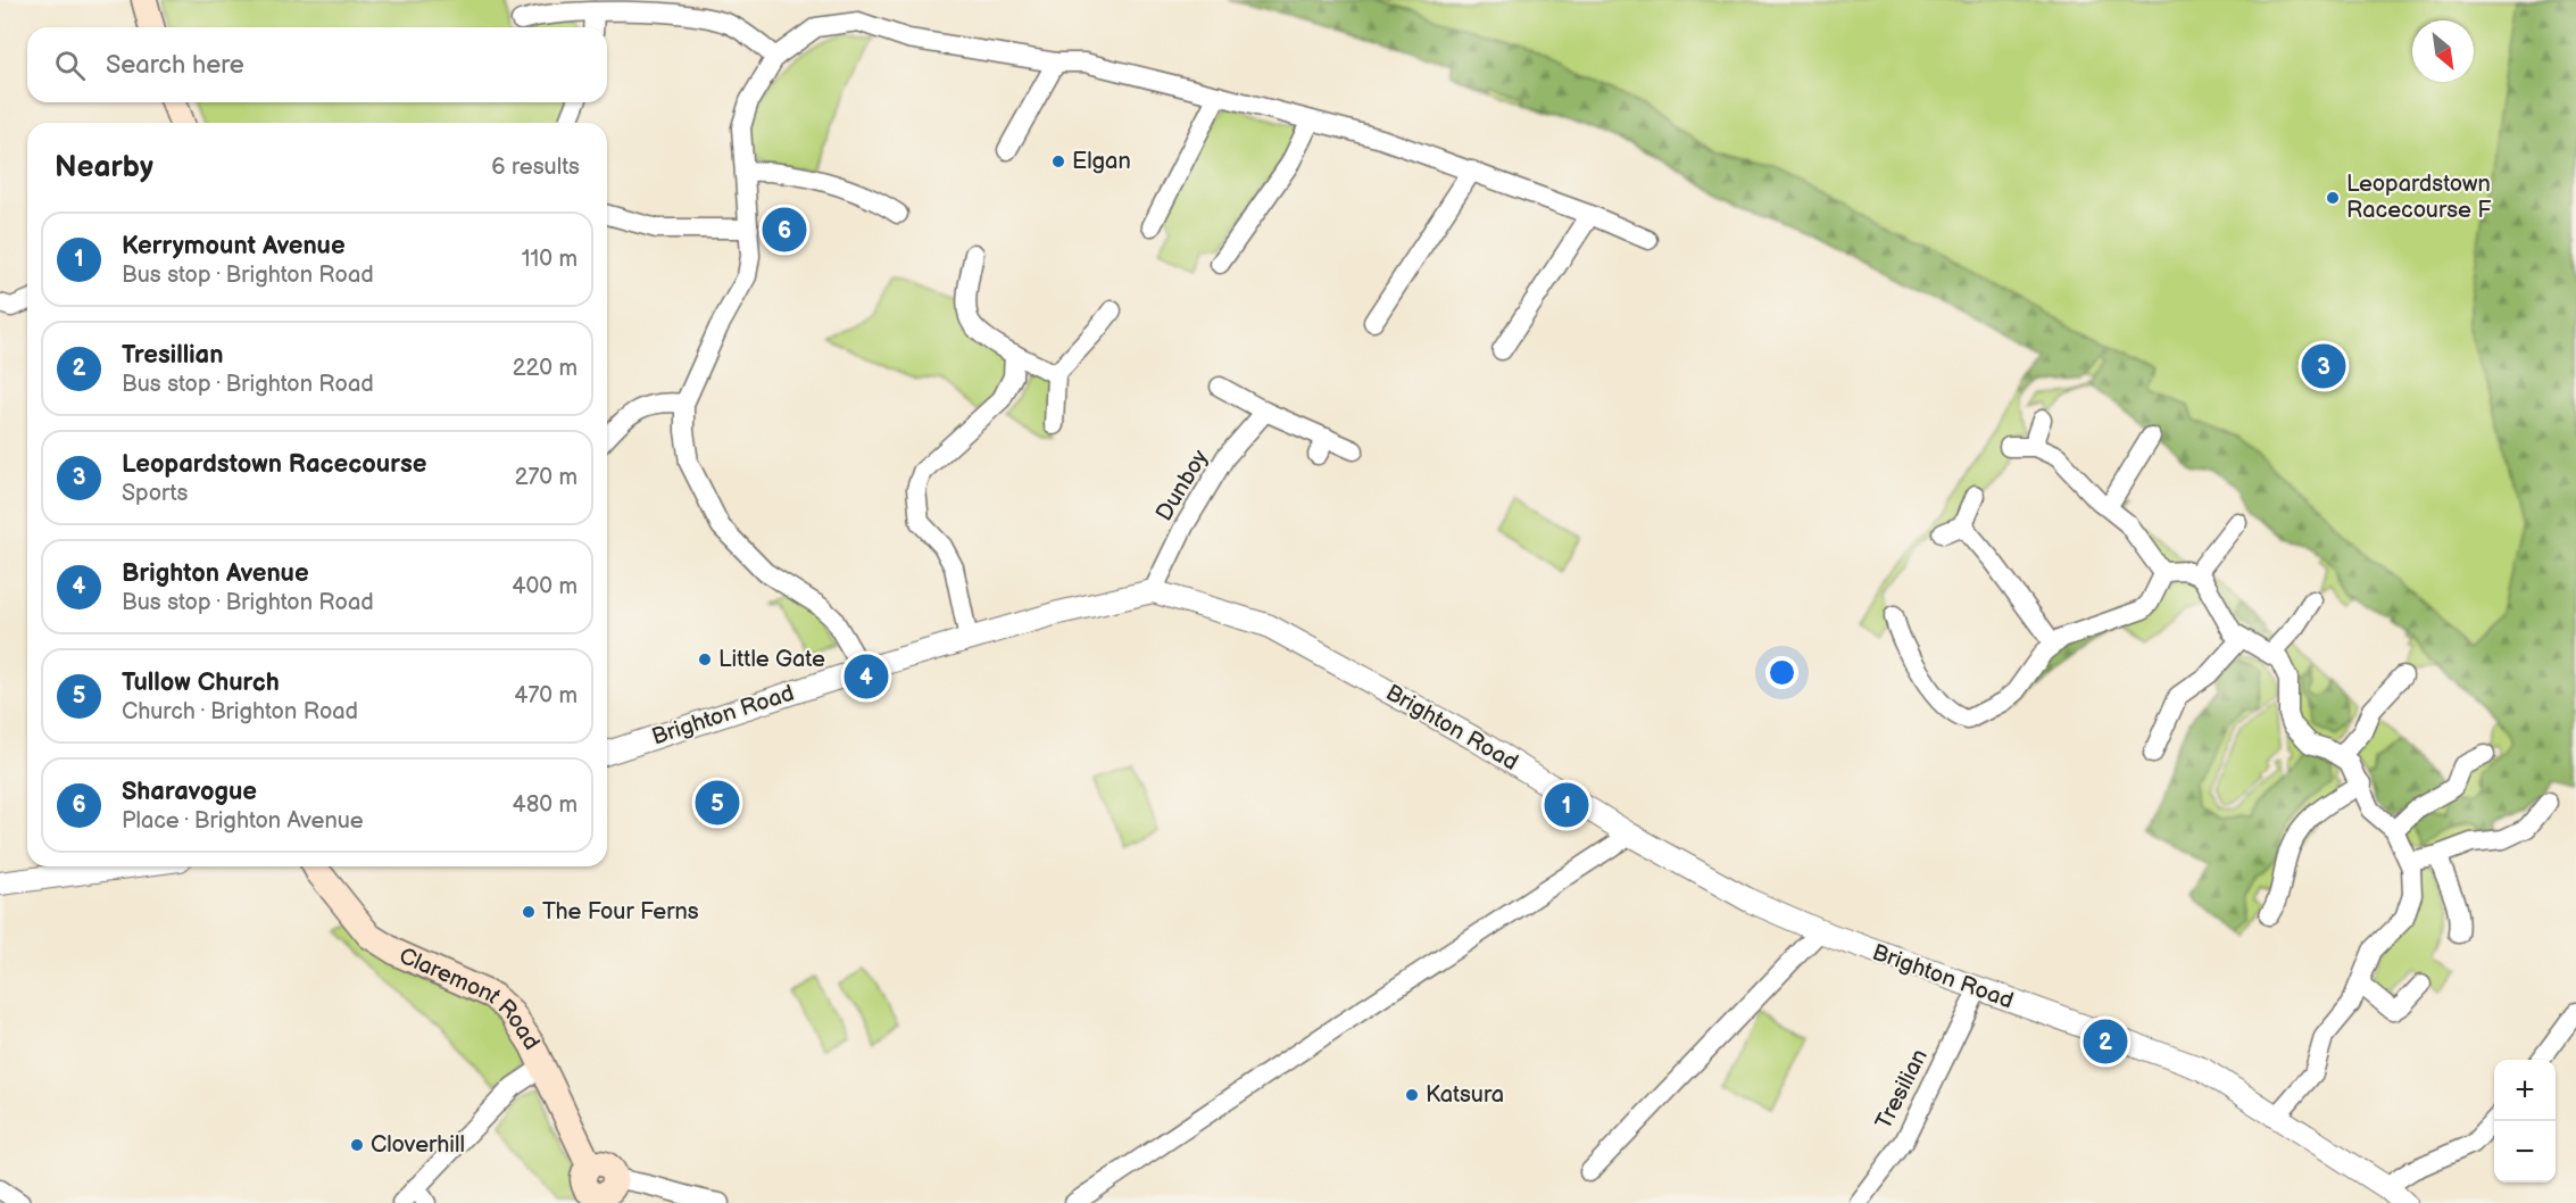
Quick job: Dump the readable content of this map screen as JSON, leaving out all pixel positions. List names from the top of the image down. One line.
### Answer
{"streets":{"main road":["Claremont Road"],"street":["Dunboy","Brighton Road","Tresilian"]},"crossings":[["Dunboy","Brighton Road"],["Brighton Road","Tresilian"]],"places":["Elgan","Leopardstown Racecourse F","Little Gate","The Four Ferns","Katsura","Cloverhill"],"north":"bottom right","page":{"search":"Search here","heading":["Nearby","6 results"],"pins":["6","3","4","5","1","2"],"list":[{"mark":"1","name":"Kerrymount Avenue","note":"Bus stop · Brighton Road","value":"110 m"},{"mark":"2","name":"Tresillian","note":"Bus stop · Brighton Road","value":"220 m"},{"mark":"3","name":"Leopardstown Racecourse","note":"Sports","value":"270 m"},{"mark":"4","name":"Brighton Avenue","note":"Bus stop · Brighton Road","value":"400 m"},{"mark":"5","name":"Tullow Church","note":"Church · Brighton Road","value":"470 m"},{"mark":"6","name":"Sharavogue","note":"Place · Brighton Avenue","value":"480 m"}],"map_buttons":["+","−"]}}
